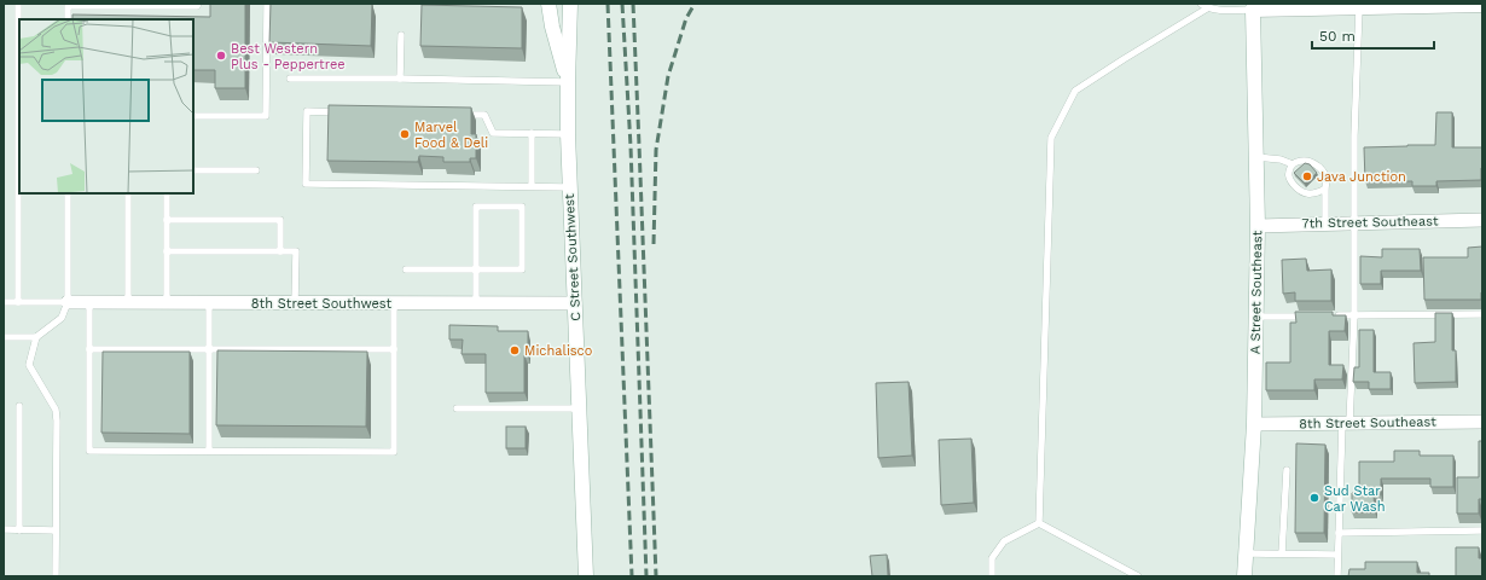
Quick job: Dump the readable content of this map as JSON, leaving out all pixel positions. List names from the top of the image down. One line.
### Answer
{"streets":{"main road":["C Street Southwest","A Street Southeast"],"street":["7th Street Southeast","8th Street Southwest","8th Street Southeast"]},"crossings":[["7th Street Southeast","A Street Southeast"],["C Street Southwest","8th Street Southwest"],["A Street Southeast","8th Street Southeast"]],"places":["Best Western Plus - Peppertree","Marvel Food & Deli","Java Junction","Michalisco","Sud Star Car Wash"],"scale_bar":"50 m"}
